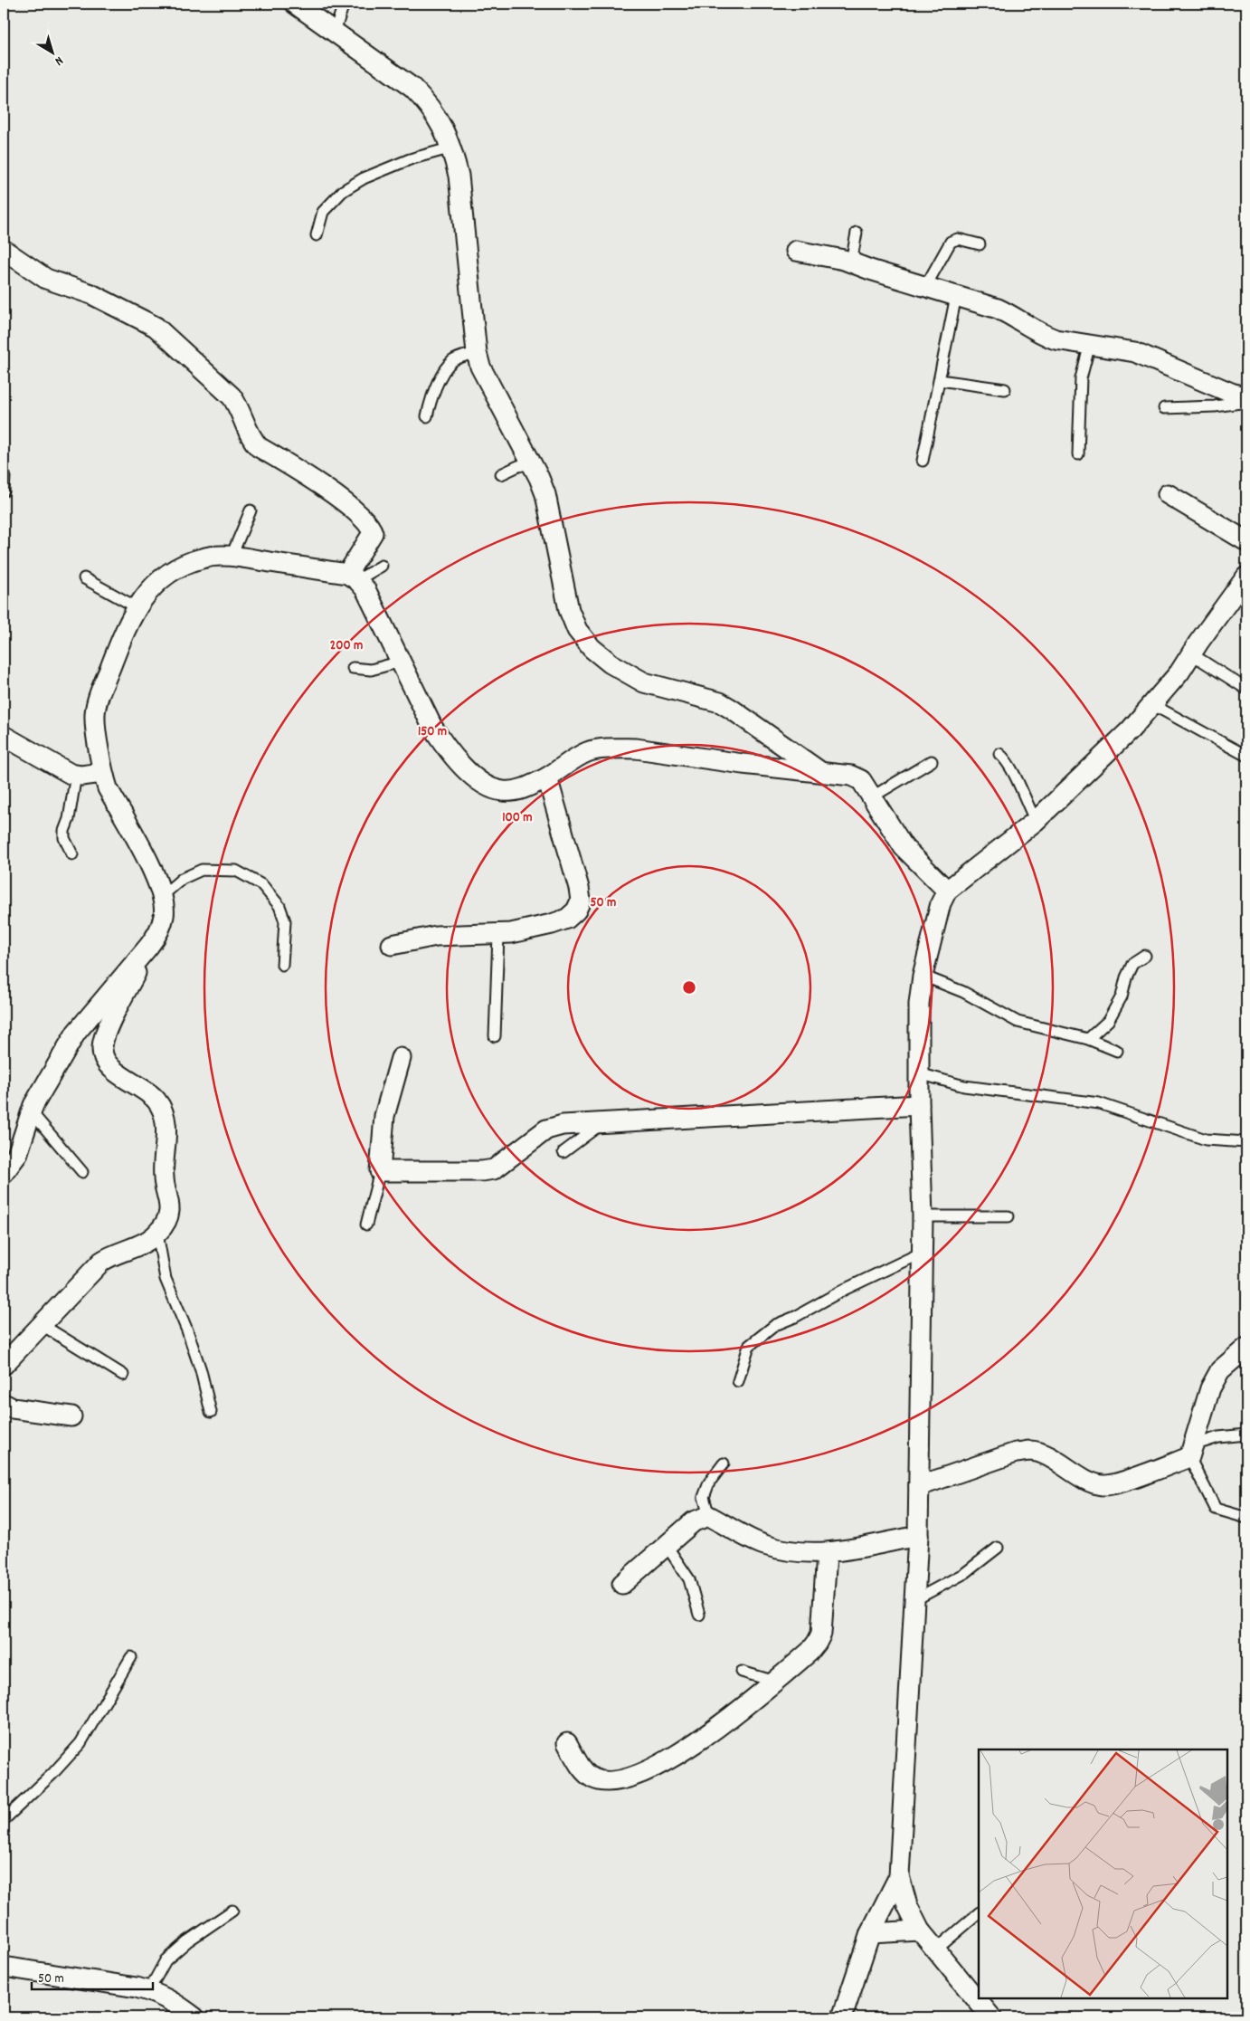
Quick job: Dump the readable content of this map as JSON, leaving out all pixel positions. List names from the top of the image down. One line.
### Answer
{"scale_bar":"50 m","north":"bottom right","rings":["200 m","150 m","100 m","50 m"]}
